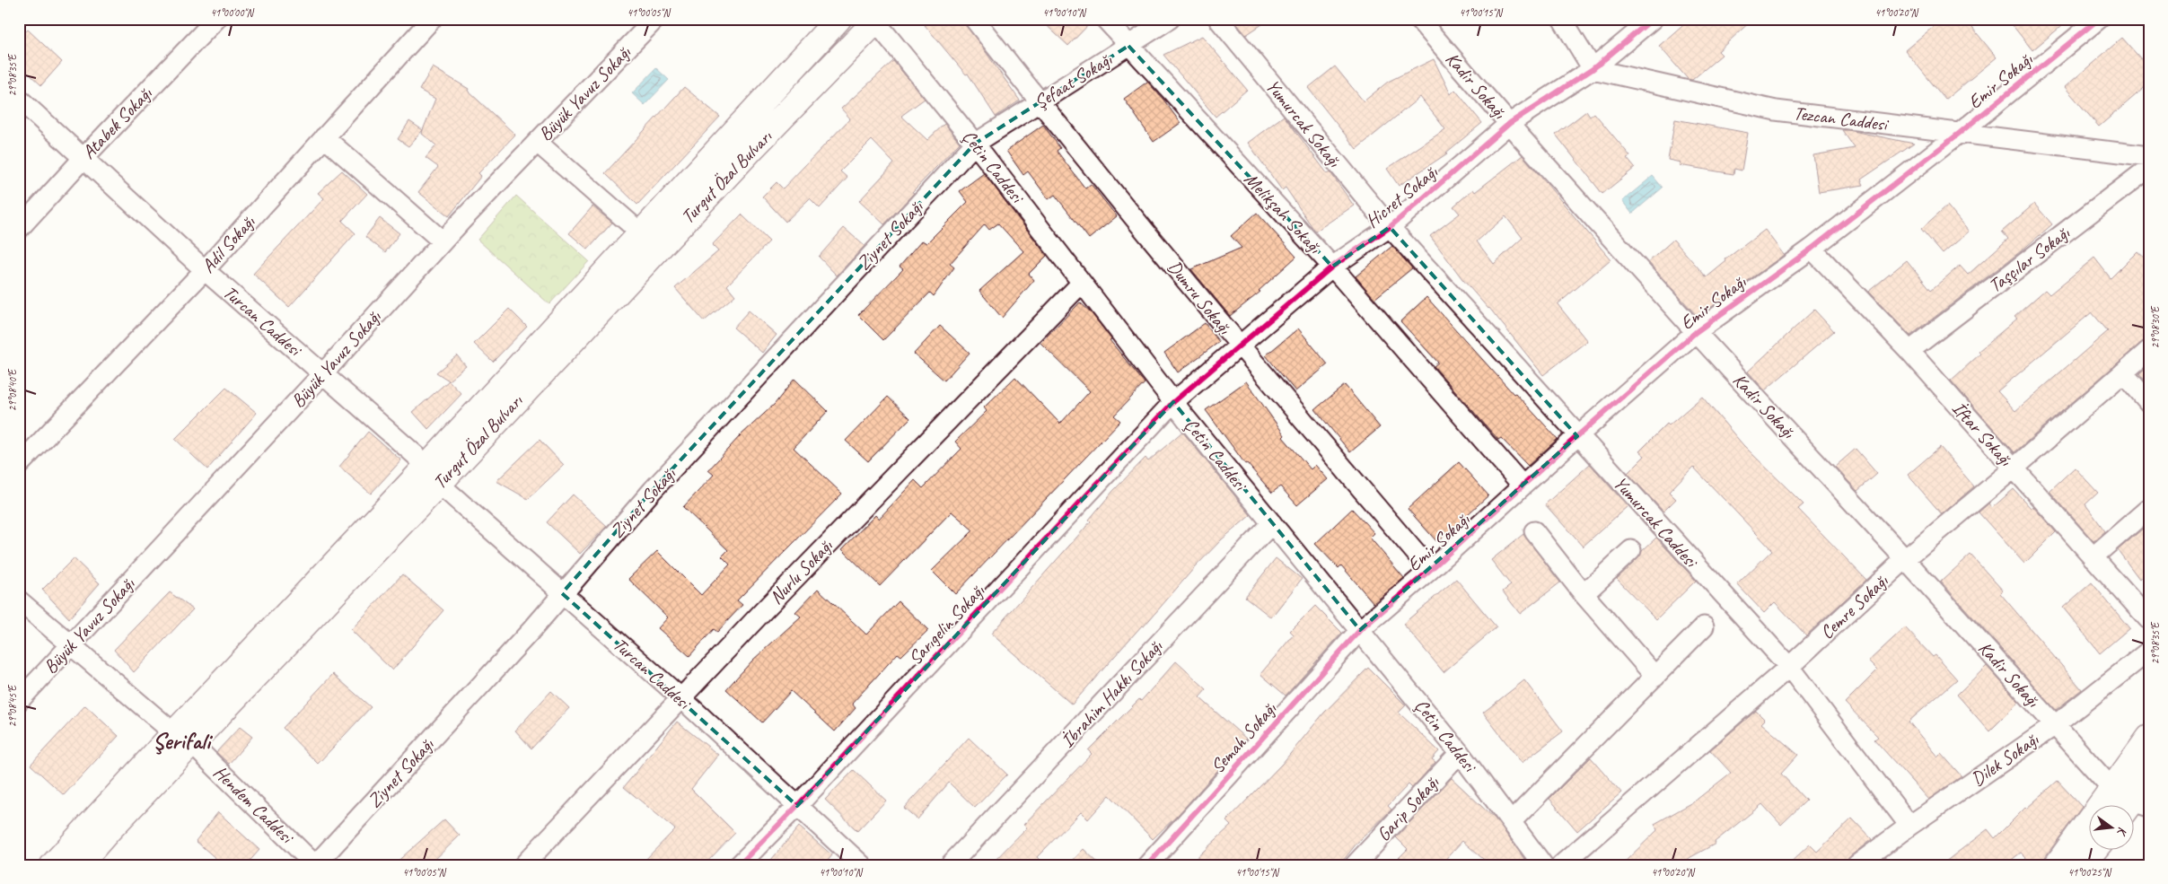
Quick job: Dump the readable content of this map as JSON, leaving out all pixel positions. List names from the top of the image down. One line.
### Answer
{"streets":{"main road":["Turgut Özal Bulvarı"],"street":["Şefaat Sokağı","Emir Sokağı","Kadir Sokağı","Büyük Yavuz Sokağı","Tezcan Caddesi","Atabek Sokağı","Yumurcak Sokağı","Çetin Caddesi","Hicret Sokağı","Melikşah Sokağı","Ziynet Sokağı","Adil Sokağı","Taşçılar Sokağı","Dumru Sokağı","Turcan Caddesi","İftar Sokağı","Yumurcak Caddesi","Nurlu Sokağı","Cemre Sokağı","Sarıgelin Sokağı","İbrahim Hakkı Sokağı","Semah Sokağı","Dilek Sokağı","Hendem Caddesi","Garip Sokağı"]},"crossings":[["Şefaat Sokağı","Çetin Caddesi"],["Şefaat Sokağı","Melikşah Sokağı"],["Şefaat Sokağı","Ziynet Sokağı"],["Şefaat Sokağı","Dumru Sokağı"],["Emir Sokağı","Kadir Sokağı"],["Emir Sokağı","Tezcan Caddesi"],["Emir Sokağı","Çetin Caddesi"],["Emir Sokağı","Melikşah Sokağı"],["Emir Sokağı","Dumru Sokağı"],["Emir Sokağı","İftar Sokağı"],["Emir Sokağı","Yumurcak Caddesi"],["Emir Sokağı","Semah Sokağı"],["Kadir Sokağı","Hicret Sokağı"],["Kadir Sokağı","Cemre Sokağı"],["Kadir Sokağı","Dilek Sokağı"],["Büyük Yavuz Sokağı","Turcan Caddesi"],["Büyük Yavuz Sokağı","Hendem Caddesi"],["Tezcan Caddesi","Hicret Sokağı"],["Atabek Sokağı","Turcan Caddesi"],["Yumurcak Sokağı","Hicret Sokağı"],["Yumurcak Sokağı","Yumurcak Caddesi"],["Çetin Caddesi","Turgut Özal Bulvarı"],["Çetin Caddesi","Hicret Sokağı"],["Çetin Caddesi","Ziynet Sokağı"],["Çetin Caddesi","Nurlu Sokağı"],["Çetin Caddesi","Sarıgelin Sokağı"],["Çetin Caddesi","İbrahim Hakkı Sokağı"],["Çetin Caddesi","Semah Sokağı"],["Çetin Caddesi","Garip Sokağı"],["Turgut Özal Bulvarı","Turcan Caddesi"],["Turgut Özal Bulvarı","Hendem Caddesi"],["Hicret Sokağı","Melikşah Sokağı"],["Hicret Sokağı","Dumru Sokağı"],["Hicret Sokağı","Yumurcak Caddesi"],["Hicret Sokağı","Sarıgelin Sokağı"],["Ziynet Sokağı","Turcan Caddesi"],["Ziynet Sokağı","Hendem Caddesi"],["Adil Sokağı","Turcan Caddesi"],["Taşçılar Sokağı","İftar Sokağı"],["Turcan Caddesi","Nurlu Sokağı"],["Turcan Caddesi","Sarıgelin Sokağı"],["İftar Sokağı","Cemre Sokağı"],["Yumurcak Caddesi","Cemre Sokağı"],["Yumurcak Caddesi","Dilek Sokağı"]],"districts":["Şerifali"],"north":"right","coordinates":["41°00'00\"N","41°00'05\"N","41°00'10\"N","41°00'15\"N","41°00'20\"N","29°08'35\"E","29°08'30\"E","29°08'40\"E","29°08'45\"E","41°00'25\"N"]}
